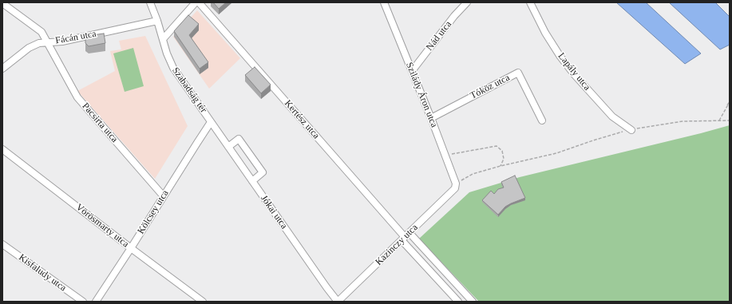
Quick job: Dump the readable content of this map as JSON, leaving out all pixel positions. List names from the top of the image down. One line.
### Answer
{"streets":{"street":["Nád utca","Fácán utca","Lapály utca","Tóköz utca","Szabadság tér","Szilády Áron utca","Kertész utca","Pacsirta utca","Kölcsey utca","Jókai utca","Vörösmarty utca","Kazinczy utca","Kisfaludy utca"]},"crossings":[["Nád utca","Szilády Áron utca"],["Fácán utca","Szabadság tér"],["Fácán utca","Pacsirta utca"],["Tóköz utca","Szilády Áron utca"],["Szabadság tér","Kölcsey utca"],["Szabadság tér","Jókai utca"],["Szilády Áron utca","Kazinczy utca"],["Kertész utca","Kazinczy utca"],["Pacsirta utca","Kölcsey utca"],["Kölcsey utca","Jókai utca"],["Kölcsey utca","Vörösmarty utca"],["Jókai utca","Kazinczy utca"]]}
